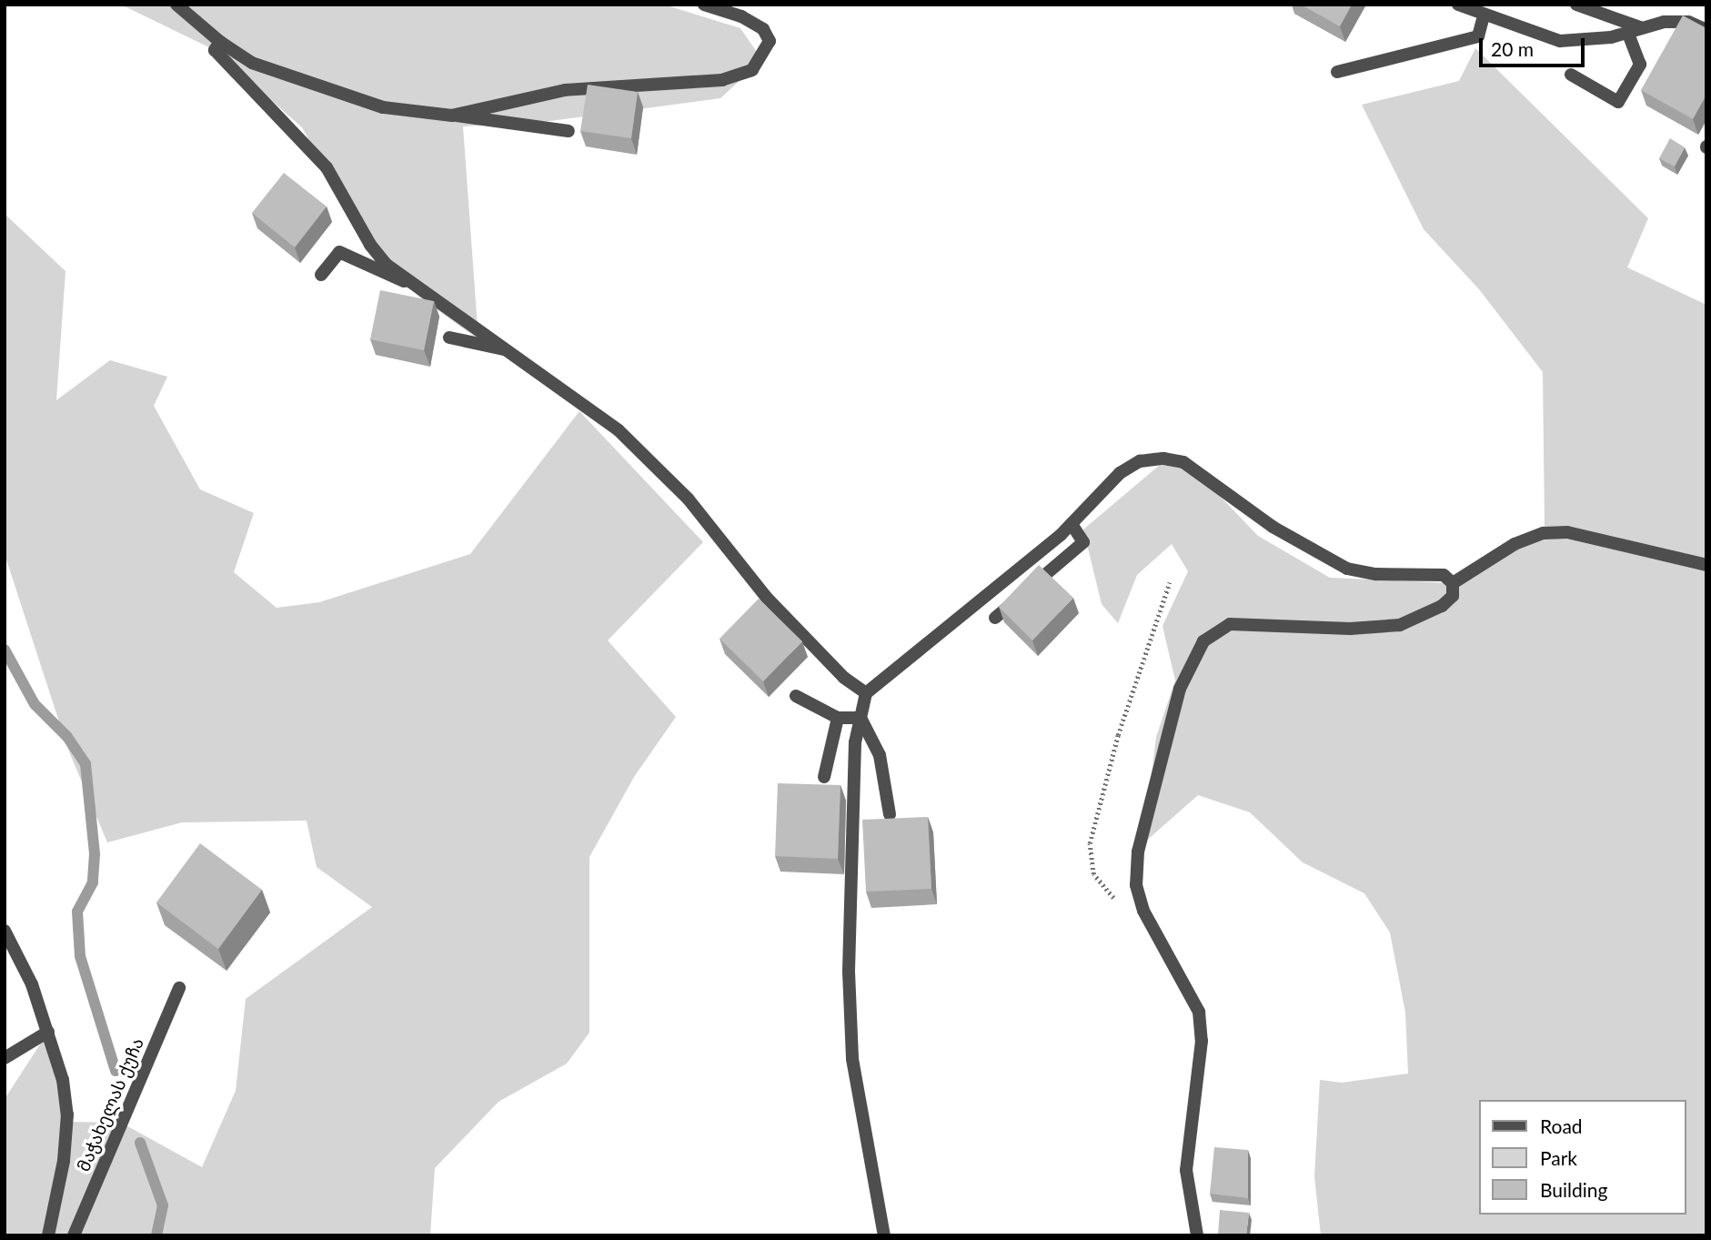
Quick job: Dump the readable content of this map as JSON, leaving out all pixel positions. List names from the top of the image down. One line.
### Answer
{"streets":{"street":["მაჭახელას ქუჩა"]},"legend":["Road","Park","Building"],"scale_bar":"20 m"}
